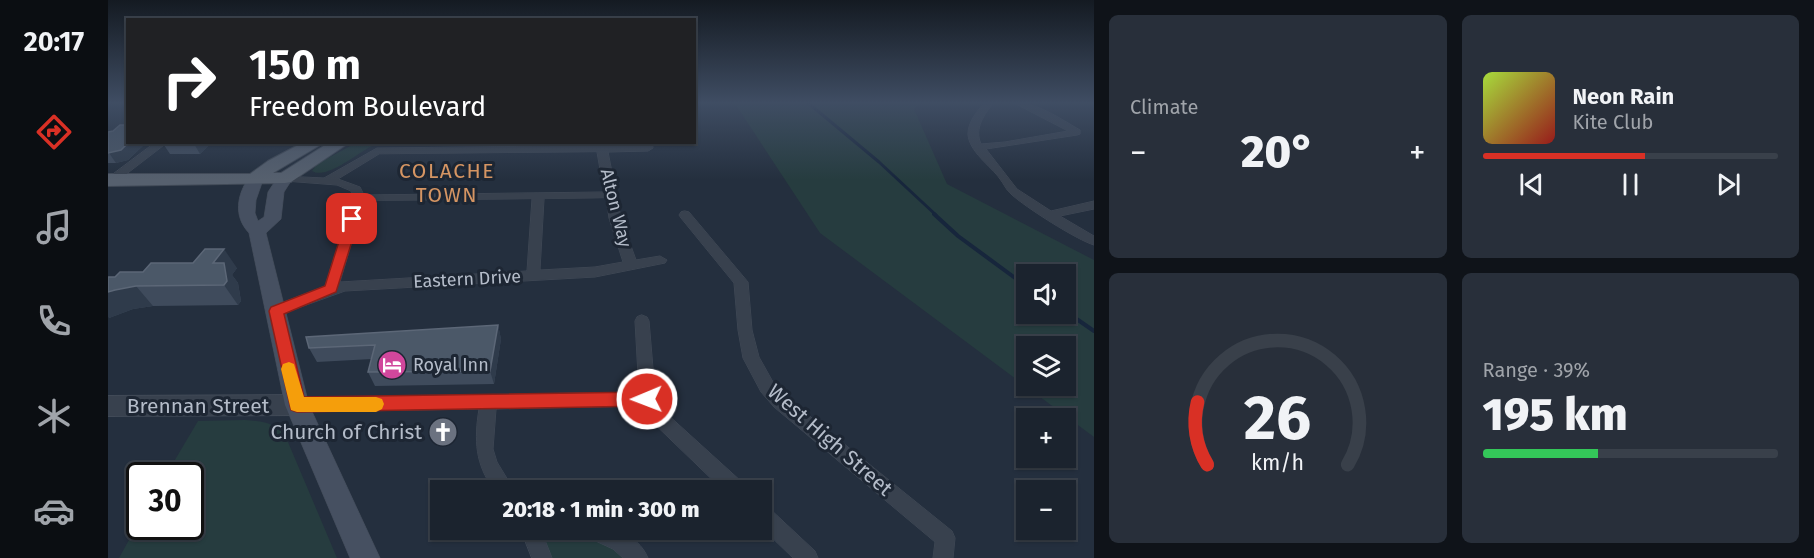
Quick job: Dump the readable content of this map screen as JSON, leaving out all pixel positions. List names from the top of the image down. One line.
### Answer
{"streets":{"street":["Alton Way","Eastern Drive","Brennan Street","West High Street"]},"crossings":[["Alton Way","Eastern Drive"]],"districts":["COLACHE TOWN"],"places":{"hotel":["Royal Inn"],"church":["Church of Christ"]},"page":{"tabs":"20:17","tile":["Climate",["Range · 39%","195 km"]],"turn":["150 m","Freedom Boulevard"],"song":["Neon Rain","Kite Club"],"heat":["−","20°","+"],"map_buttons":["+","−"],"limit":"30","trip":"20:18 · 1 min · 300 m","gauge":["26","km/h"]}}
